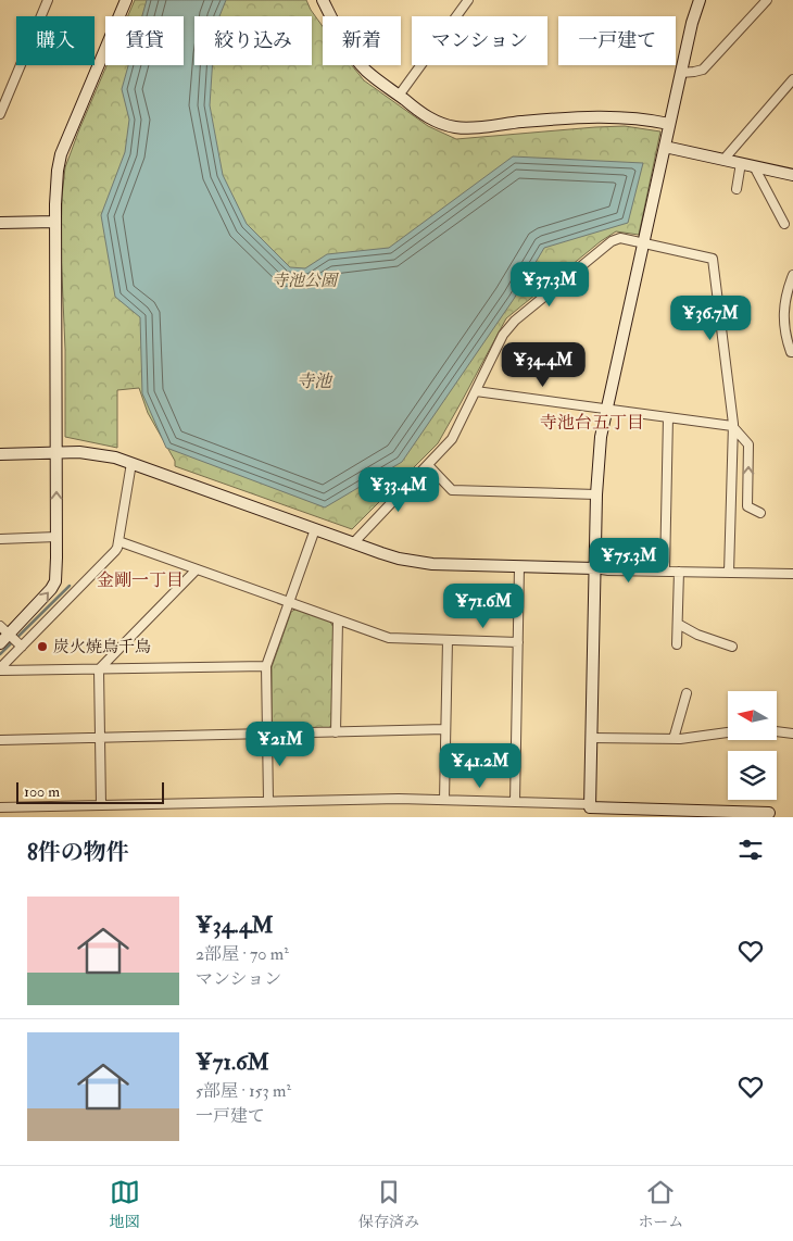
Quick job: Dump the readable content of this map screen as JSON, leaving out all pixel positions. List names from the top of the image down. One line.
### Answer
{"districts":["寺池台五丁目","金剛一丁目"],"water":["寺池"],"parks":["寺池公園"],"places":["炭火焼鳥千鳥"],"scale_bar":"100 m","north":"left","page":{"chip":["購入","賃貸","絞り込み","新着","マンション","一戸建て"],"price":["¥37.3M","¥36.7M","¥34.4M","¥33.4M","¥75.3M","¥71.6M","¥21M","¥41.2M"],"scale":"100 m","heading":"8件の物件","list":[{"name":"¥34.4M","note":"2部屋 · 70 m² · マンション"},{"name":"¥71.6M","note":"5部屋 · 153 m² · 一戸建て"}],"tabs":["地図","保存済み","ホーム"]}}
